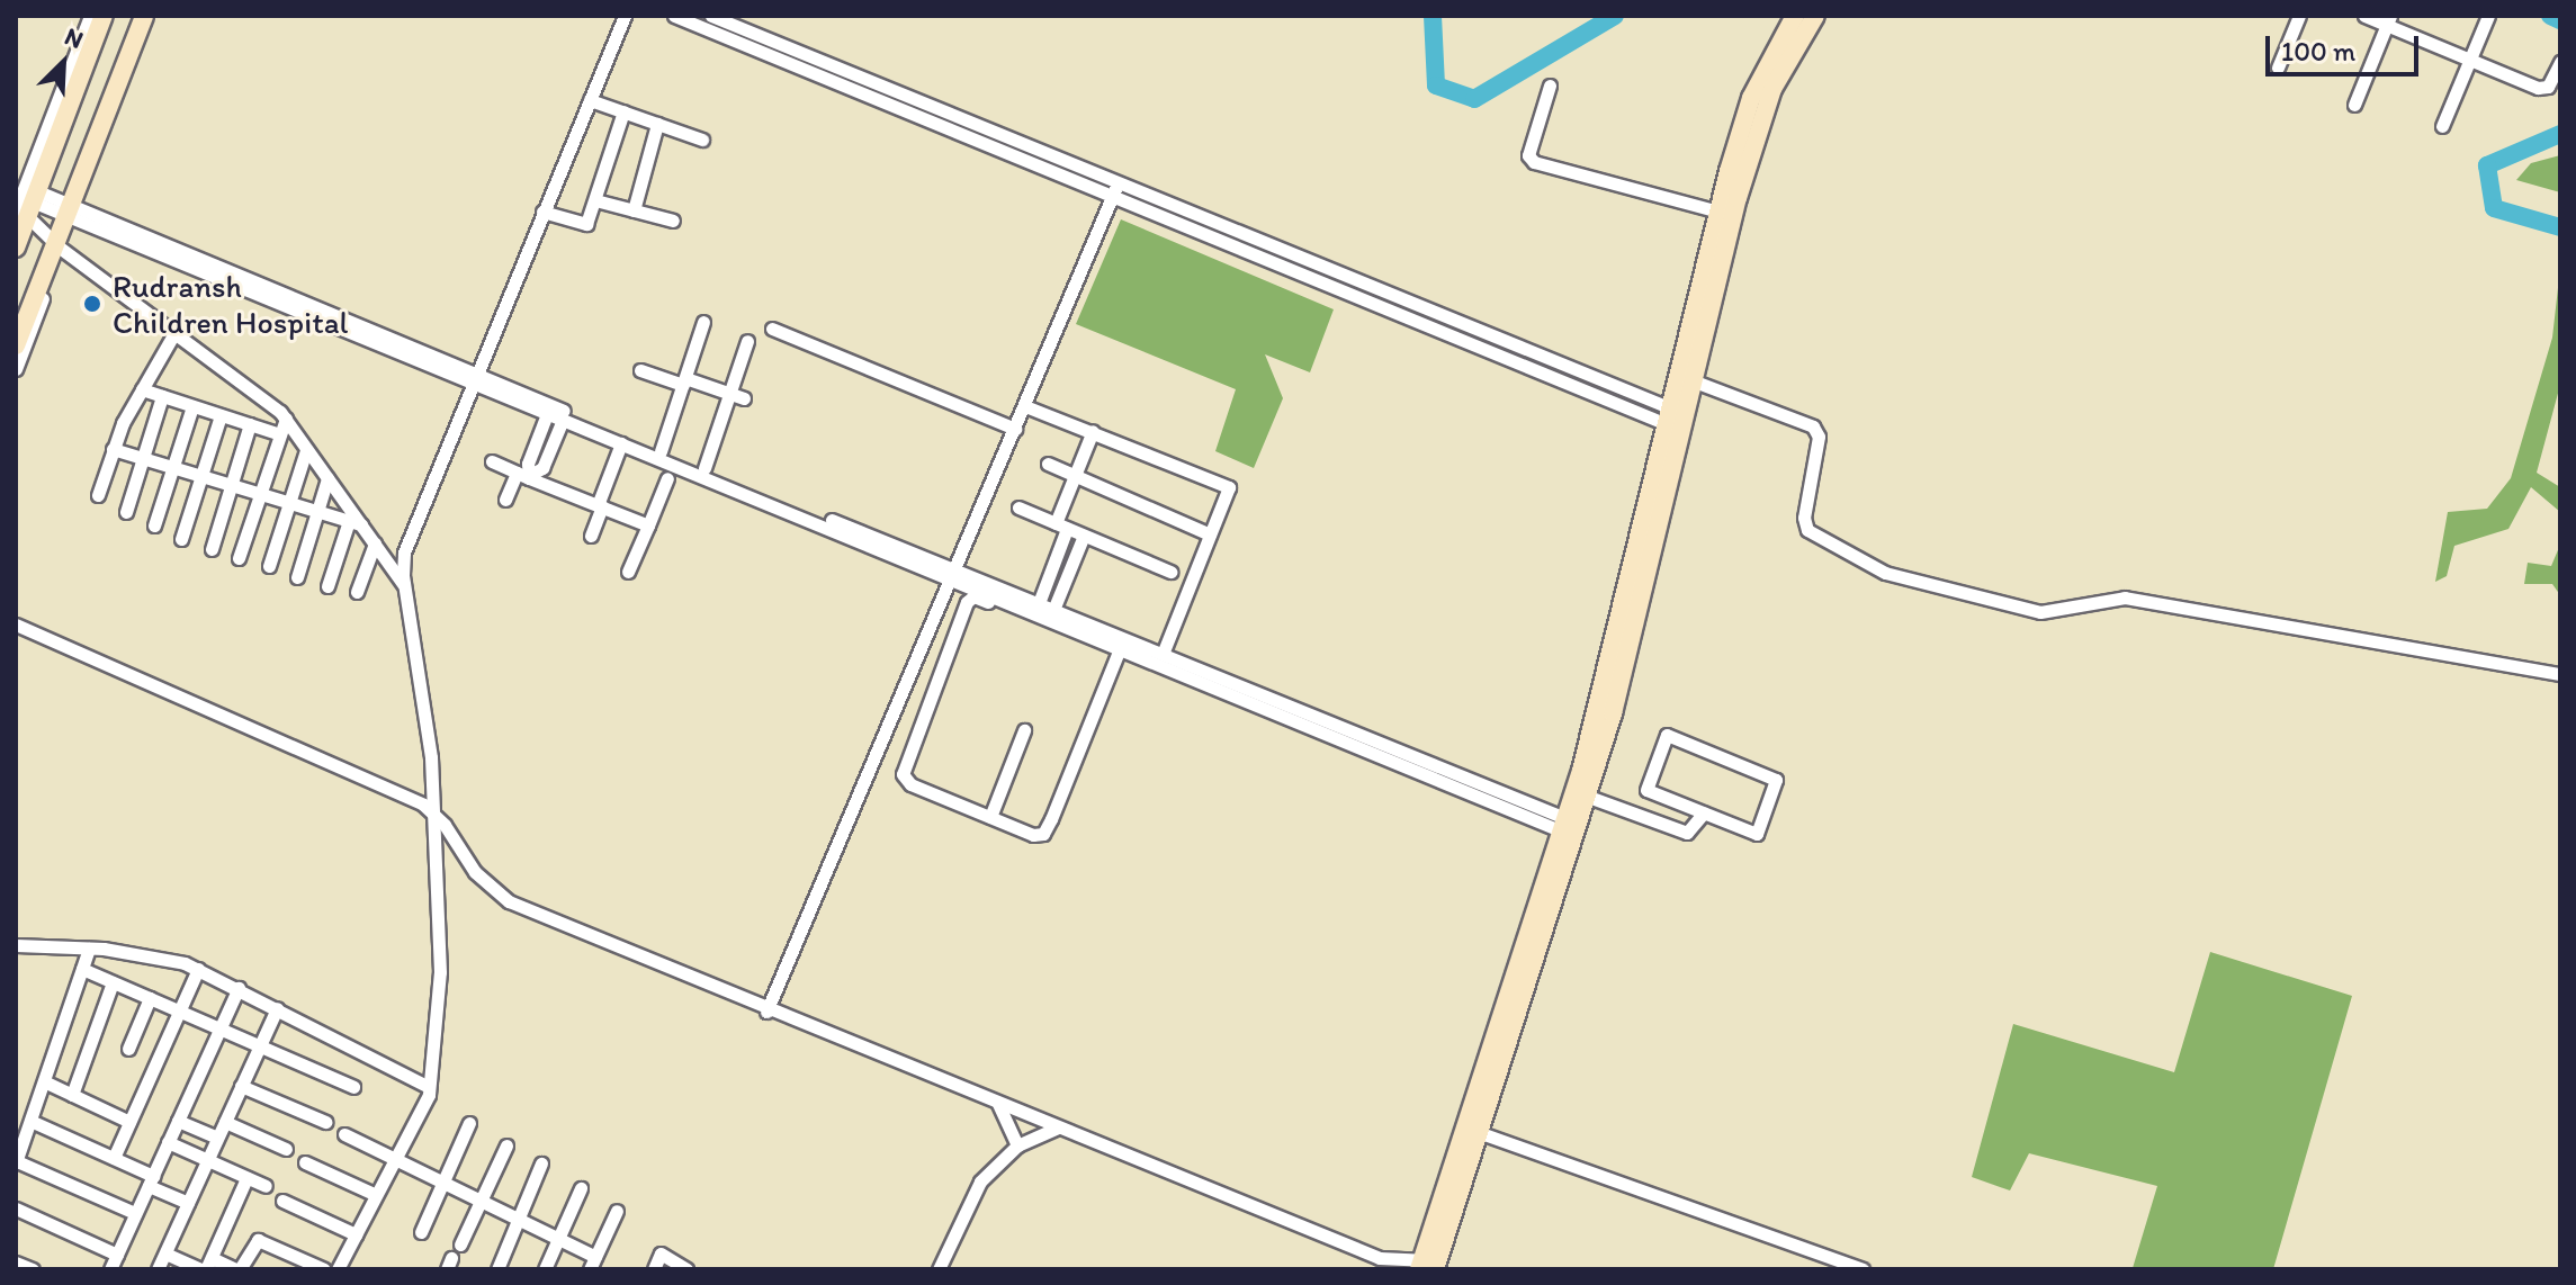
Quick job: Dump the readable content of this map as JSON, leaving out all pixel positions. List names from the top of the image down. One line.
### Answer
{"places":["Rudransh Children Hospital"],"scale_bar":"100 m","north":"top right"}
